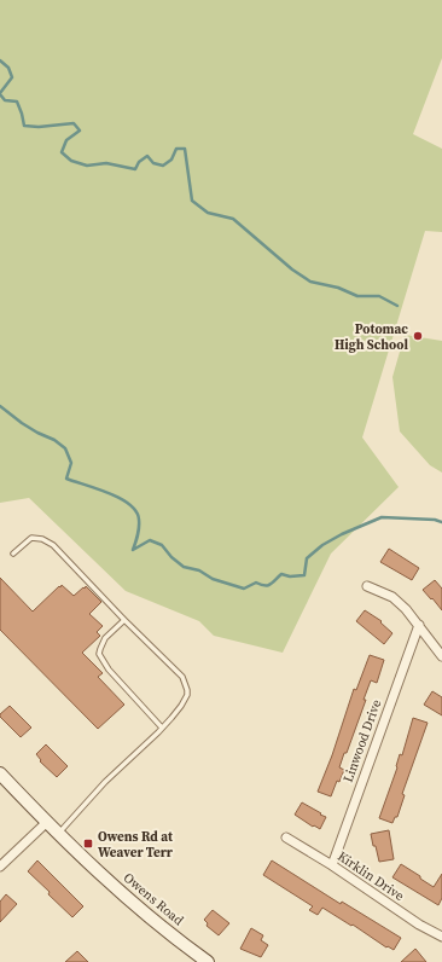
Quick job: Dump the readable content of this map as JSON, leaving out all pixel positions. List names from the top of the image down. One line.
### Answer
{"streets":{"street":["Linwood Drive","Kirklin Drive","Owens Road"]},"crossings":[["Linwood Drive","Kirklin Drive"]],"places":{"other":["Potomac High School"],"transit":["Owens Rd at Weaver Terr"]}}
